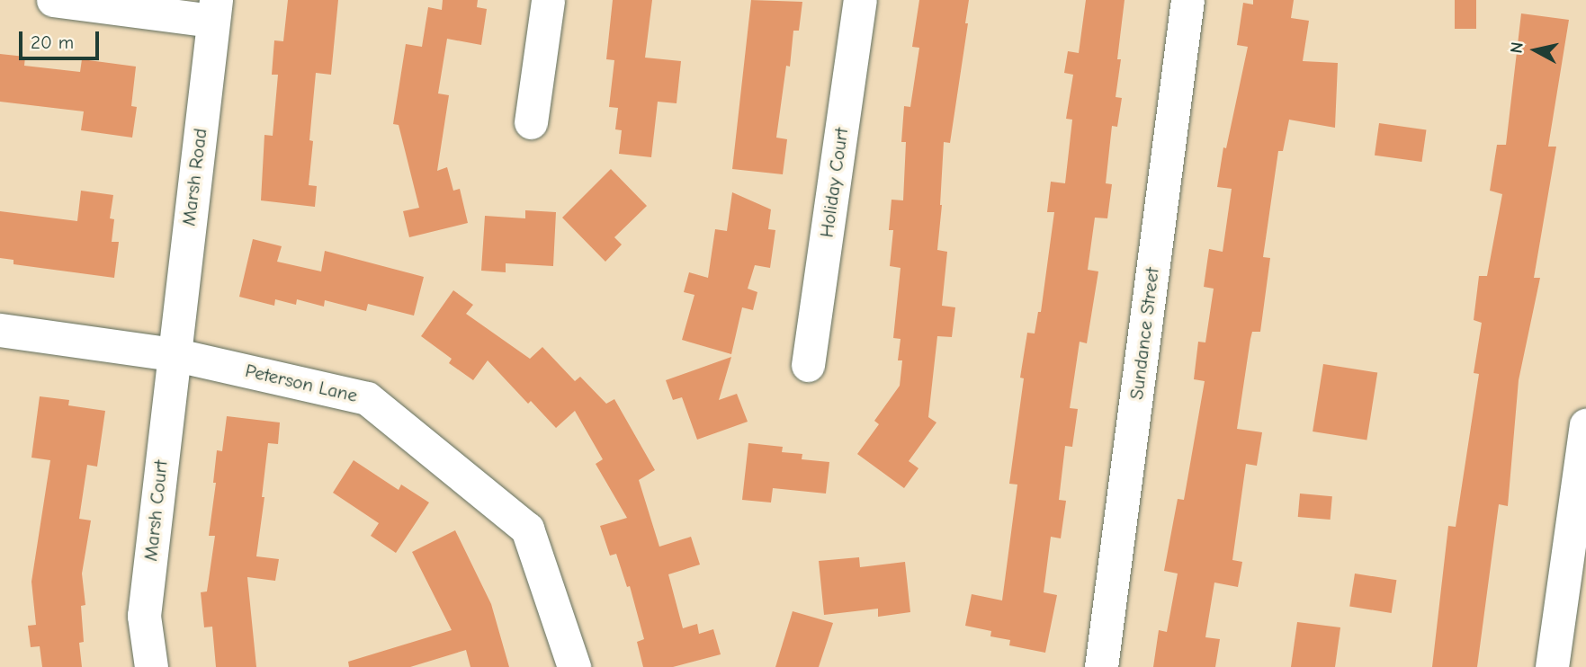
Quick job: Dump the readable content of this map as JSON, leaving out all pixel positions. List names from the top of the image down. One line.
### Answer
{"streets":{"street":["Marsh Road","Holiday Court","Sundance Street","Peterson Lane","Marsh Court"]},"crossings":[["Marsh Road","Peterson Lane"],["Marsh Road","Marsh Court"],["Peterson Lane","Marsh Court"]],"scale_bar":"20 m","north":"left"}
